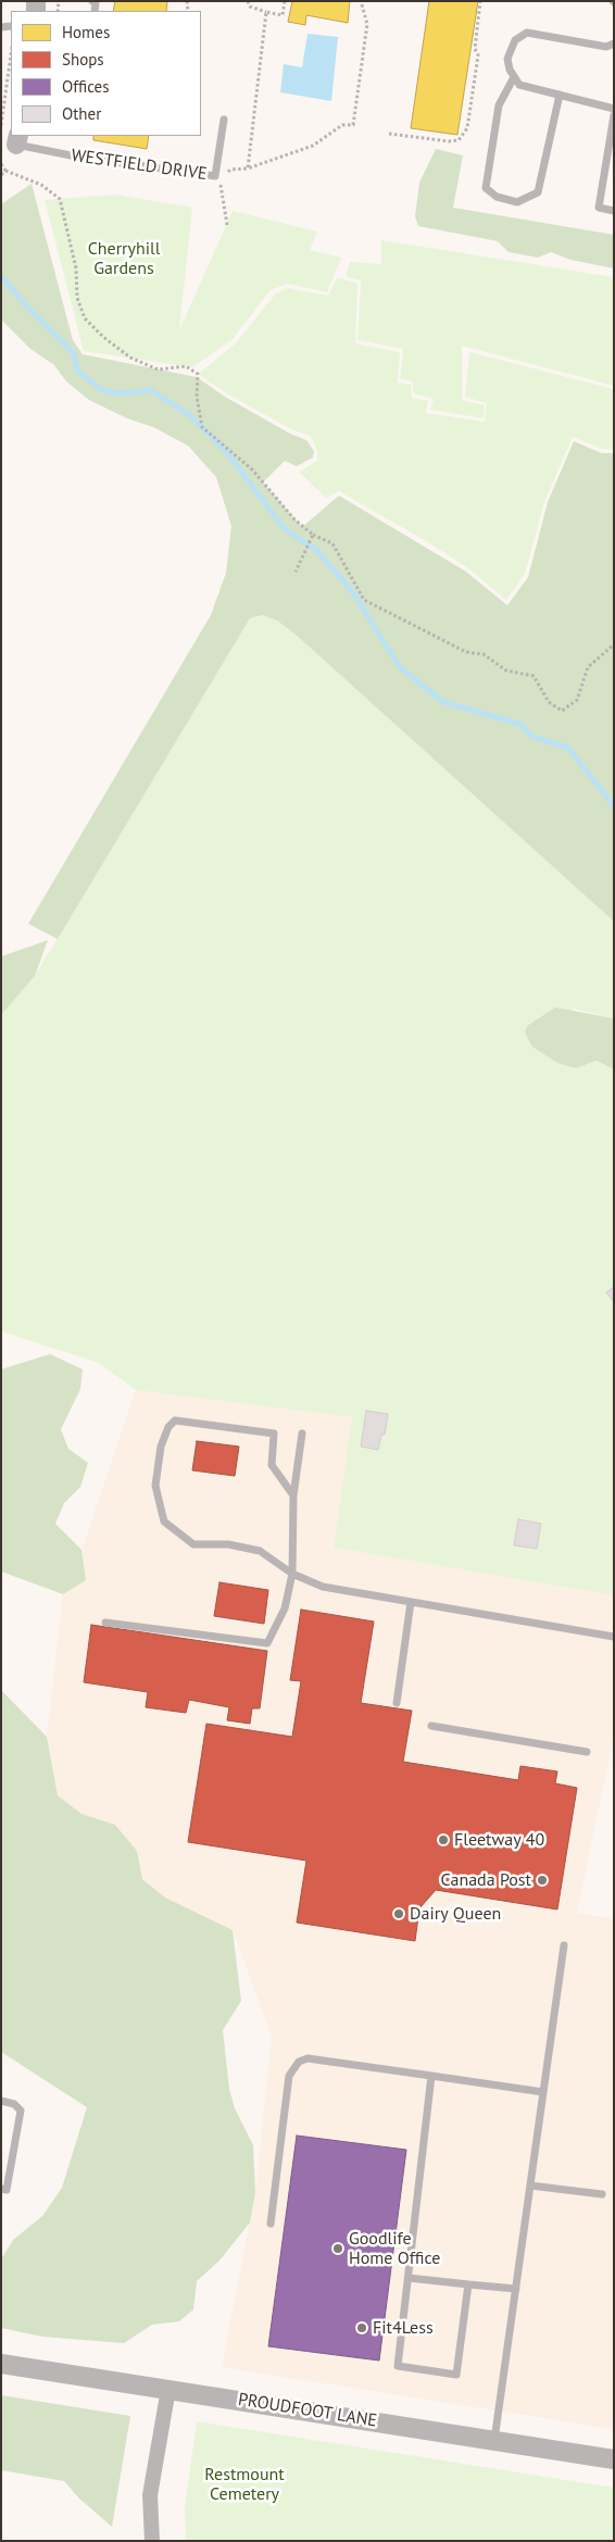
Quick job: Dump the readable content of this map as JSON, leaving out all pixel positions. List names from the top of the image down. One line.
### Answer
{"streets":{"street":["PROUDFOOT LANE"],"lane":["WESTFIELD DRIVE"]},"parks":["Cherryhill Gardens","Restmount Cemetery"],"places":["Fleetway 40","Canada Post","Dairy Queen","Goodlife Home Office","Fit4Less"],"legend":["Homes","Shops","Offices","Other"]}
